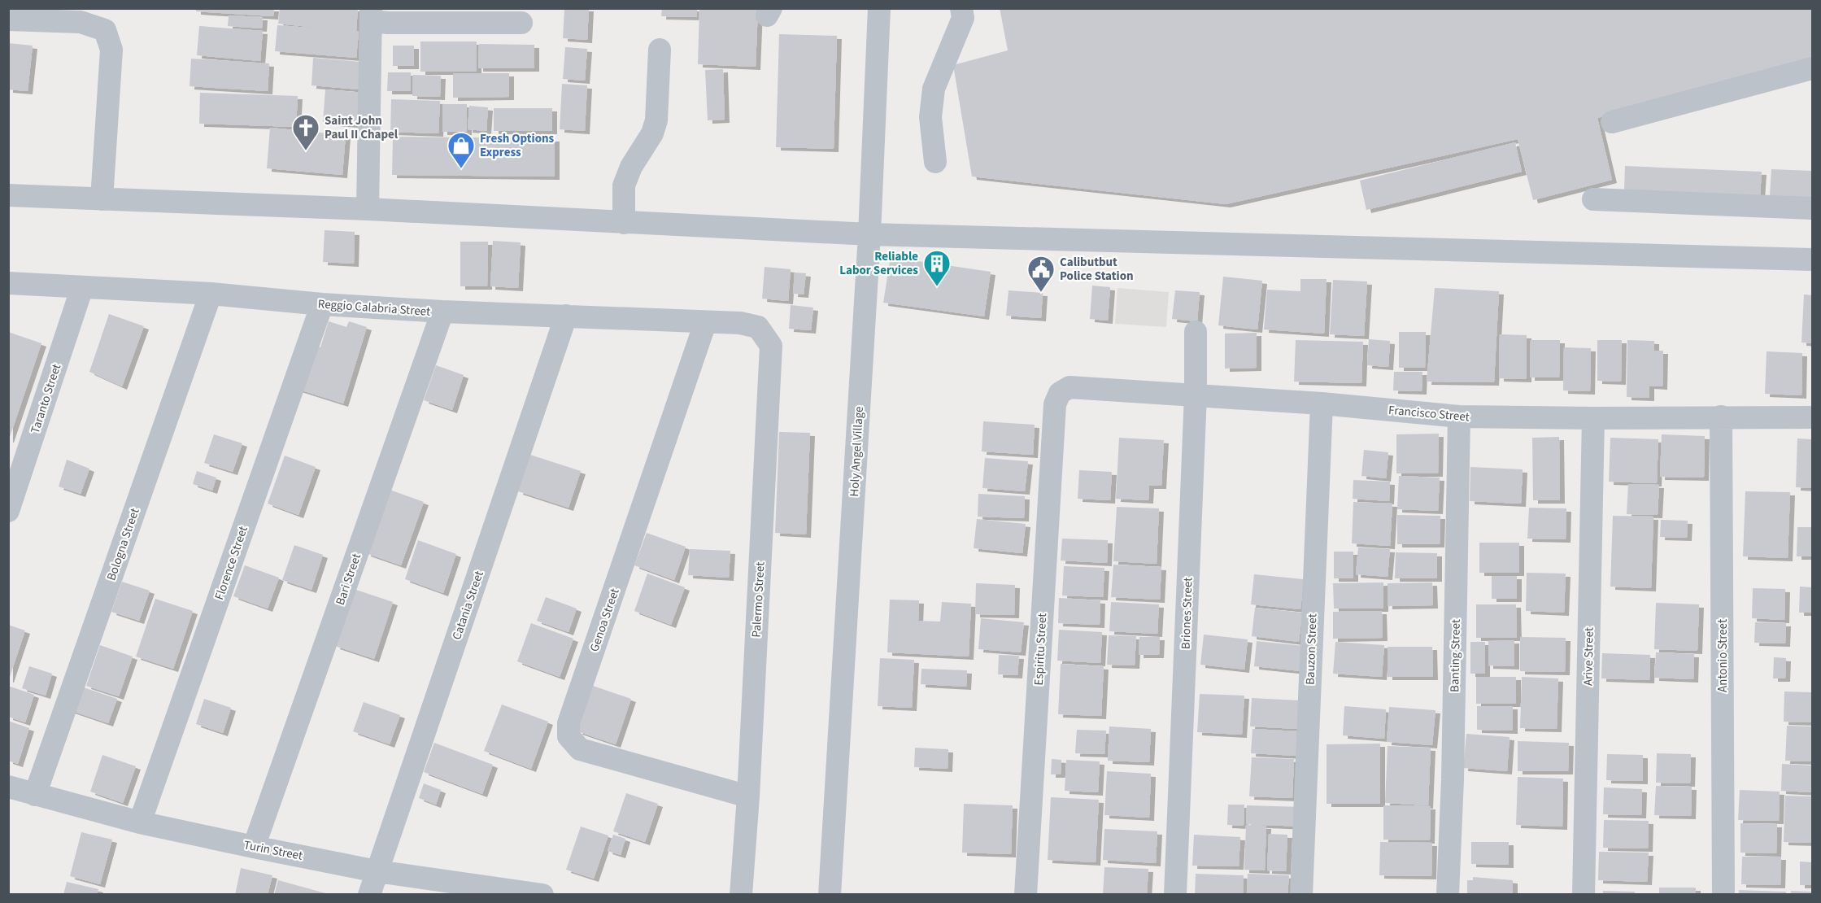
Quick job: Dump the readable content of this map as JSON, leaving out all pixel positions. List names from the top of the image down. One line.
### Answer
{"streets":{"street":["Reggio Calabria Street","Taranto Street","Francisco Street","Holy Angel Village","Bologna Street","Florence Street","Bari Street","Palermo Street","Catania Street","Briones Street","Genoa Street","Espiritu Street","Bauzon Street","Banting Street","Antonio Street","Arive Street","Turin Street"]},"crossings":[["Reggio Calabria Street","Taranto Street"],["Reggio Calabria Street","Bologna Street"],["Reggio Calabria Street","Florence Street"],["Reggio Calabria Street","Bari Street"],["Reggio Calabria Street","Palermo Street"],["Reggio Calabria Street","Catania Street"],["Reggio Calabria Street","Genoa Street"],["Francisco Street","Briones Street"],["Francisco Street","Espiritu Street"],["Francisco Street","Bauzon Street"],["Francisco Street","Banting Street"],["Francisco Street","Antonio Street"],["Francisco Street","Arive Street"],["Bologna Street","Turin Street"],["Florence Street","Turin Street"],["Bari Street","Turin Street"],["Palermo Street","Genoa Street"],["Catania Street","Turin Street"]],"places":{"church":["Saint John Paul II Chapel"],"shop":["Fresh Options Express"],"building":["Reliable Labor Services"],"public building":["Calibutbut Police Station"]}}
